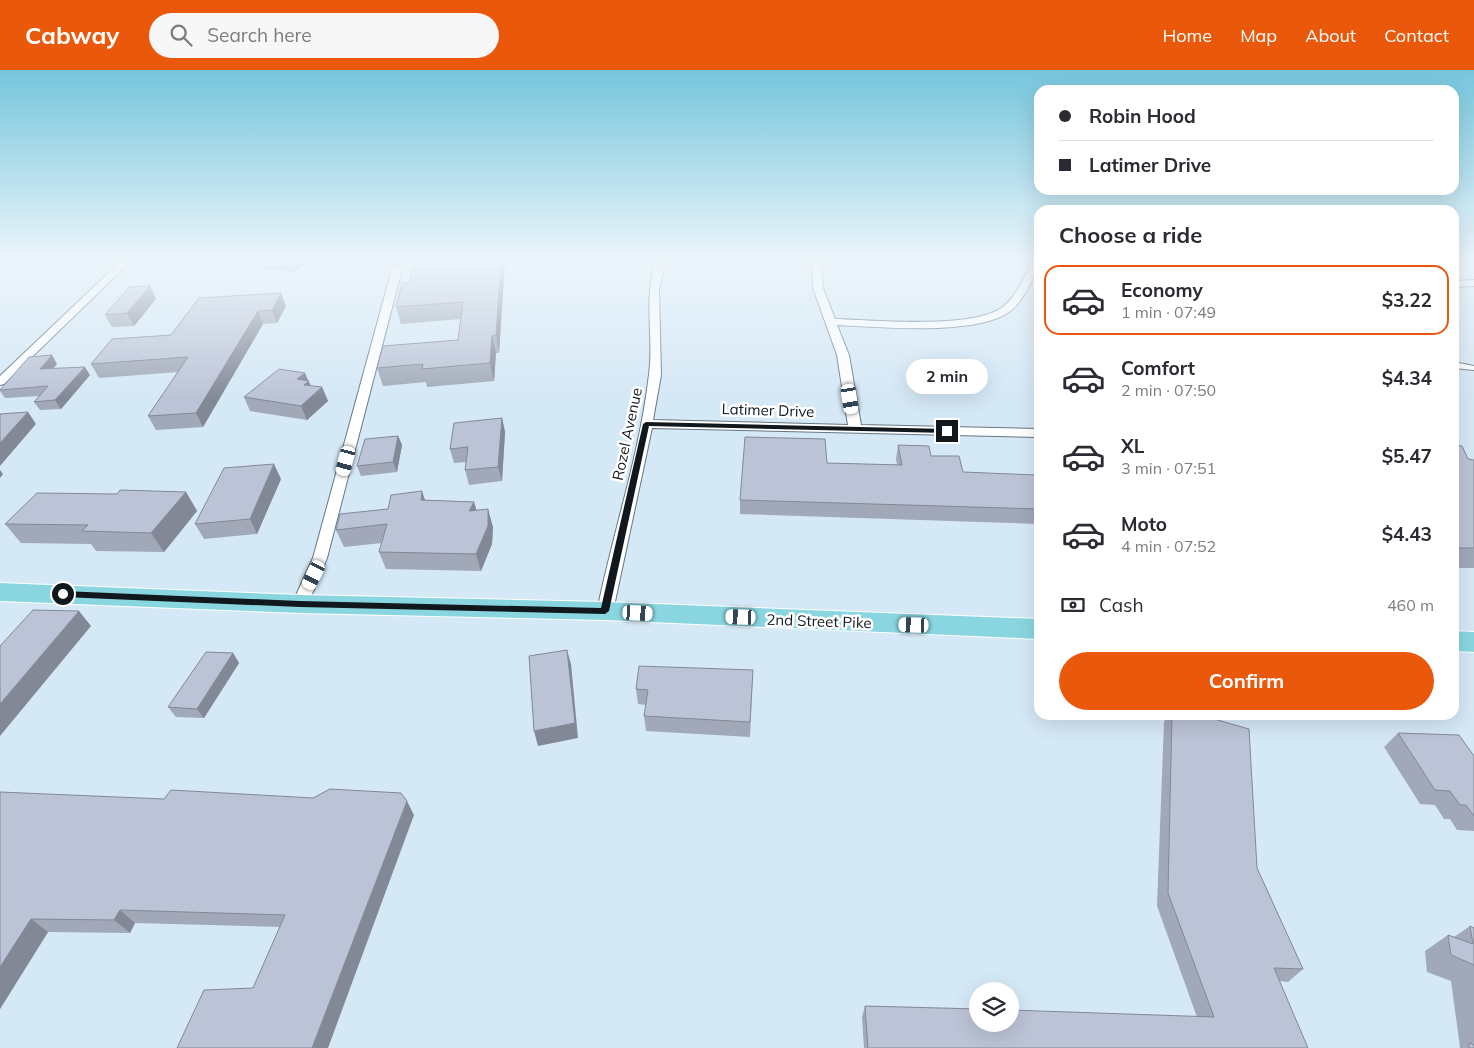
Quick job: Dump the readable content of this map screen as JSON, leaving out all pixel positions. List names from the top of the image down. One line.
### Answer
{"streets":{"main road":["2nd Street Pike"],"street":["Latimer Drive","Rozel Avenue"]},"crossings":[["Latimer Drive","Rozel Avenue"],["Rozel Avenue","2nd Street Pike"]],"page":{"header":"Cabway","search":"Search here","nav":["Home","Map","About","Contact"],"banner":["Robin Hood","Latimer Drive"],"heading":"Choose a ride","list":[{"name":"Economy","note":"1 min · 07:49","value":"$3.22"},{"name":"Comfort","note":"2 min · 07:50","value":"$4.34"},{"name":"XL","note":"3 min · 07:51","value":"$5.47"},{"name":"Moto","note":"4 min · 07:52","value":"$4.43"}],"bubble":"2 min","pay":["Cash","460 m"],"buttons":"Confirm"}}
